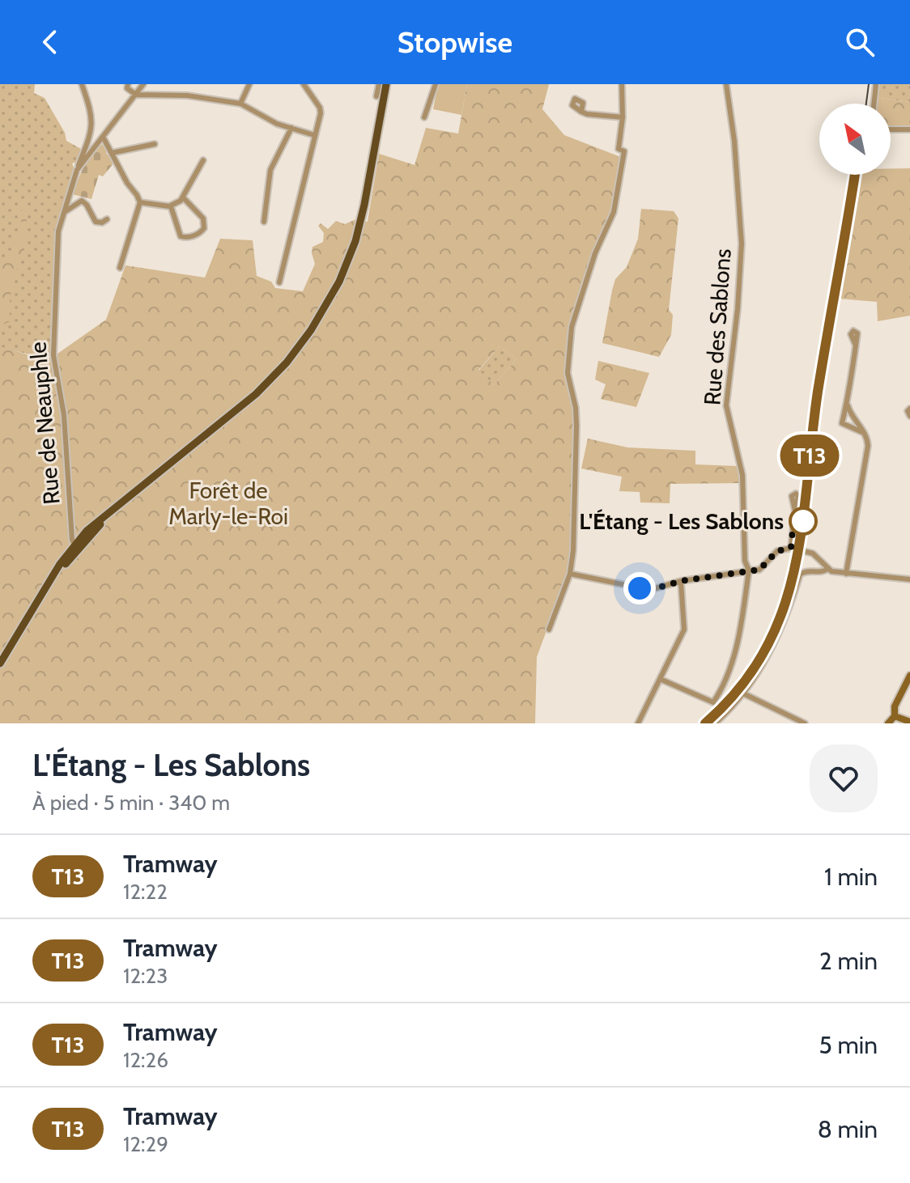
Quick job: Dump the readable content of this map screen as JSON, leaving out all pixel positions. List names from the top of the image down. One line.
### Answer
{"streets":{"street":["Rue des Sablons","Rue de Neauphle"]},"parks":["Forêt de Marly-le-Roi"],"places":["L'Étang - Les Sablons"],"lines":["tram line T13"],"north":"top left","page":{"header":"Stopwise","on_map":"T13","heading":["L'Étang - Les Sablons","À pied · 5 min · 340 m"],"list":[{"mark":"T13","name":"Tramway","note":"12:22","value":"1 min"},{"mark":"T13","name":"Tramway","note":"12:23","value":"2 min"},{"mark":"T13","name":"Tramway","note":"12:26","value":"5 min"},{"mark":"T13","name":"Tramway","note":"12:29","value":"8 min"}]}}
